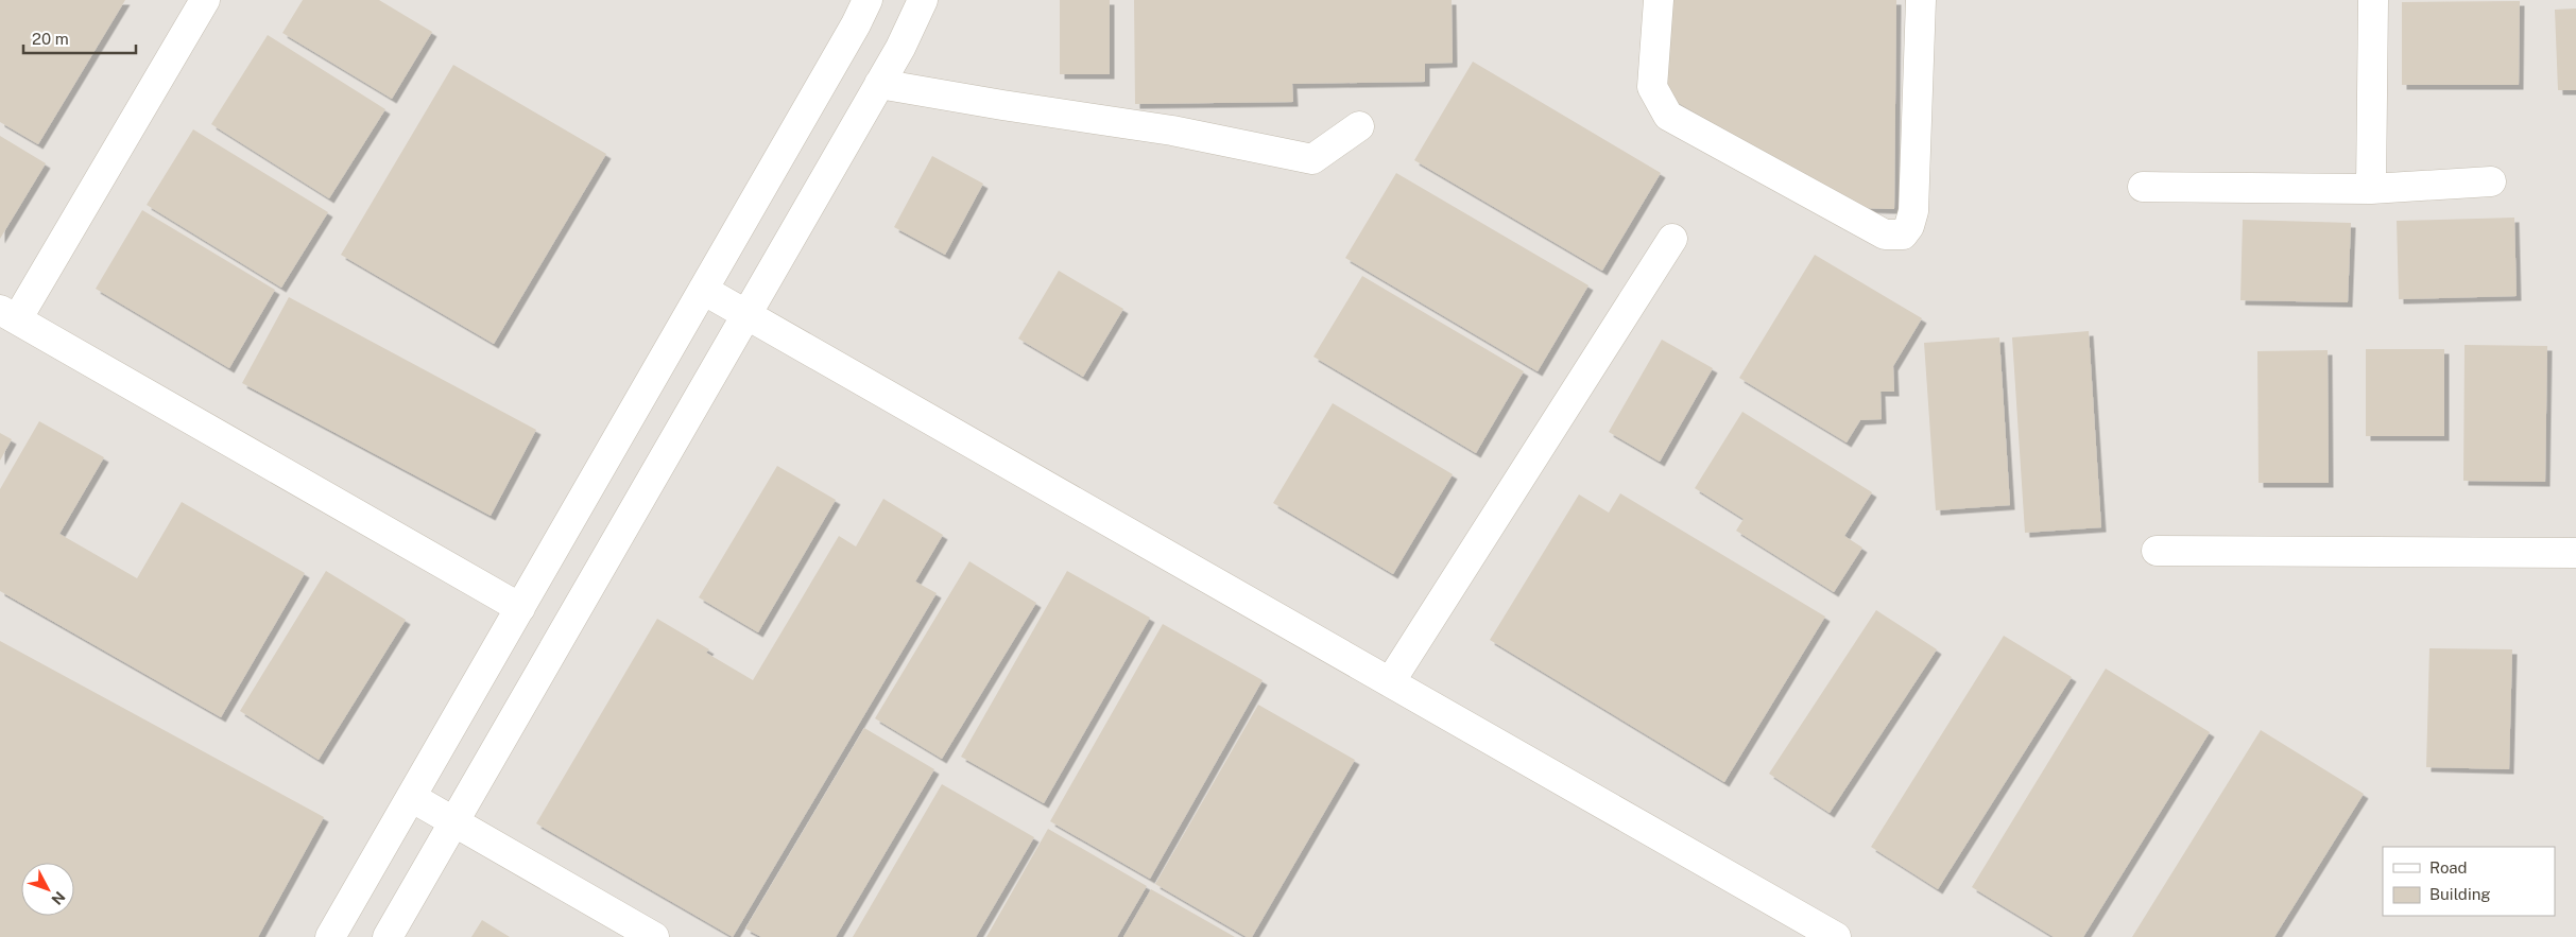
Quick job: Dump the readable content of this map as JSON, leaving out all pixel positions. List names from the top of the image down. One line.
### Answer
{"legend":["Road","Building"],"scale_bar":"20 m","north":"bottom right"}
